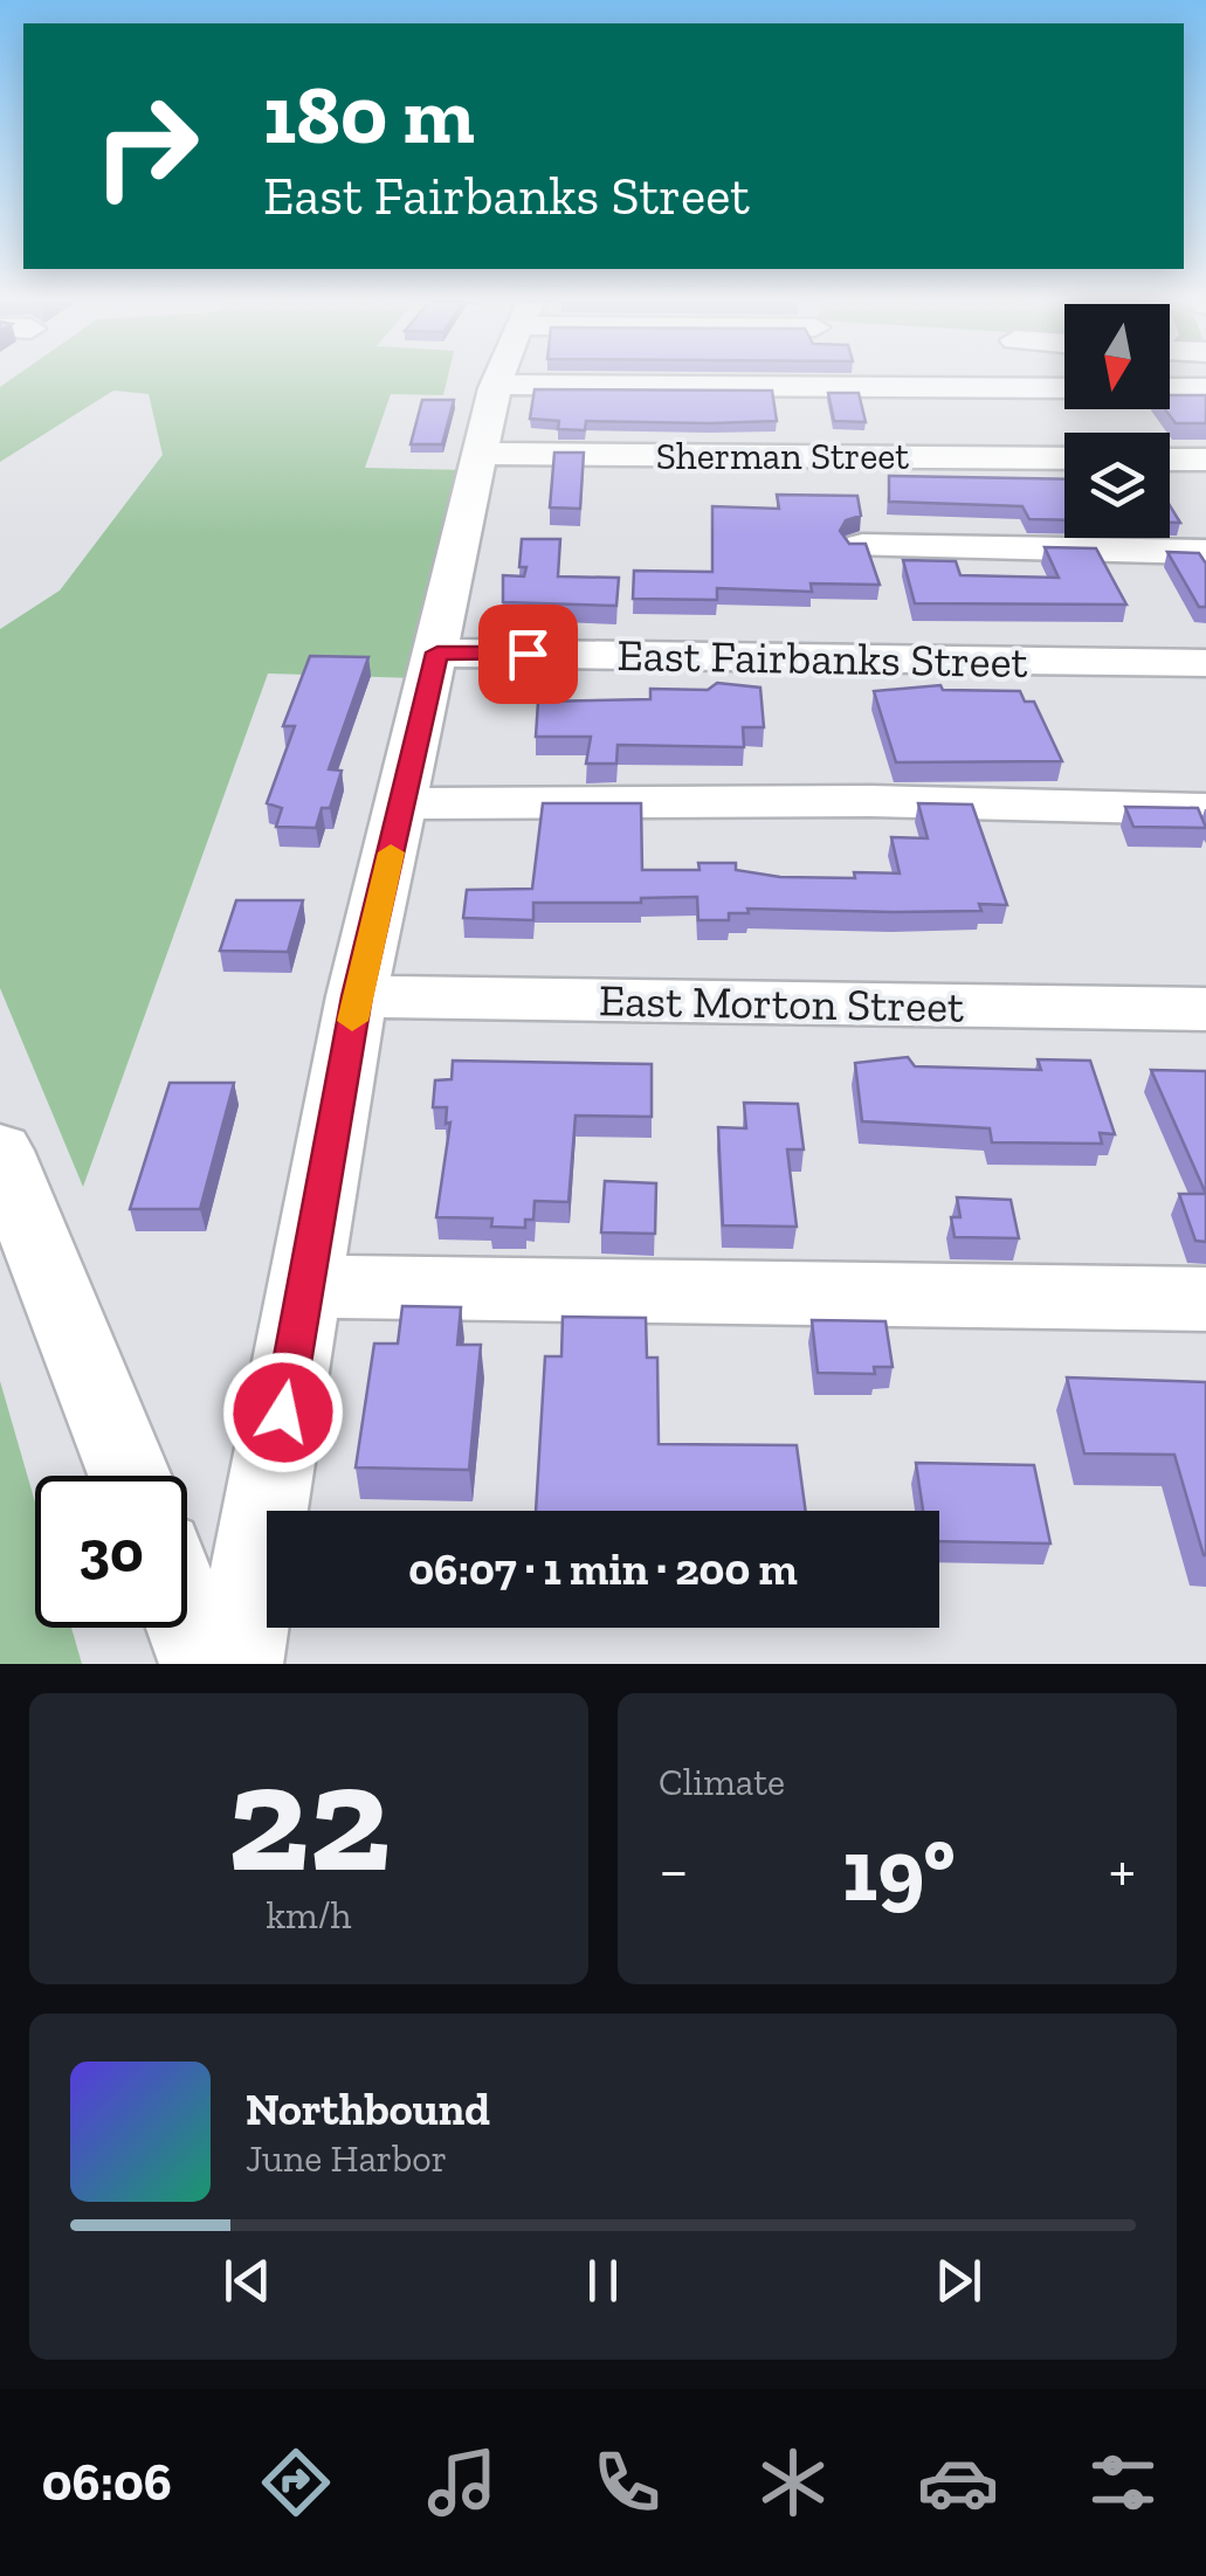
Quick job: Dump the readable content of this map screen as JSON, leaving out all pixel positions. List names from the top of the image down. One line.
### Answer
{"streets":{"street":["Sherman Street","East Fairbanks Street","East Morton Street"]},"north":"bottom","page":{"turn":["180 m","East Fairbanks Street"],"limit":"30","trip":"06:07 · 1 min · 200 m","tile":[["22","km/h"],"Climate"],"heat":["−","19°","+"],"song":["Northbound","June Harbor"],"tabs":"06:06"}}
